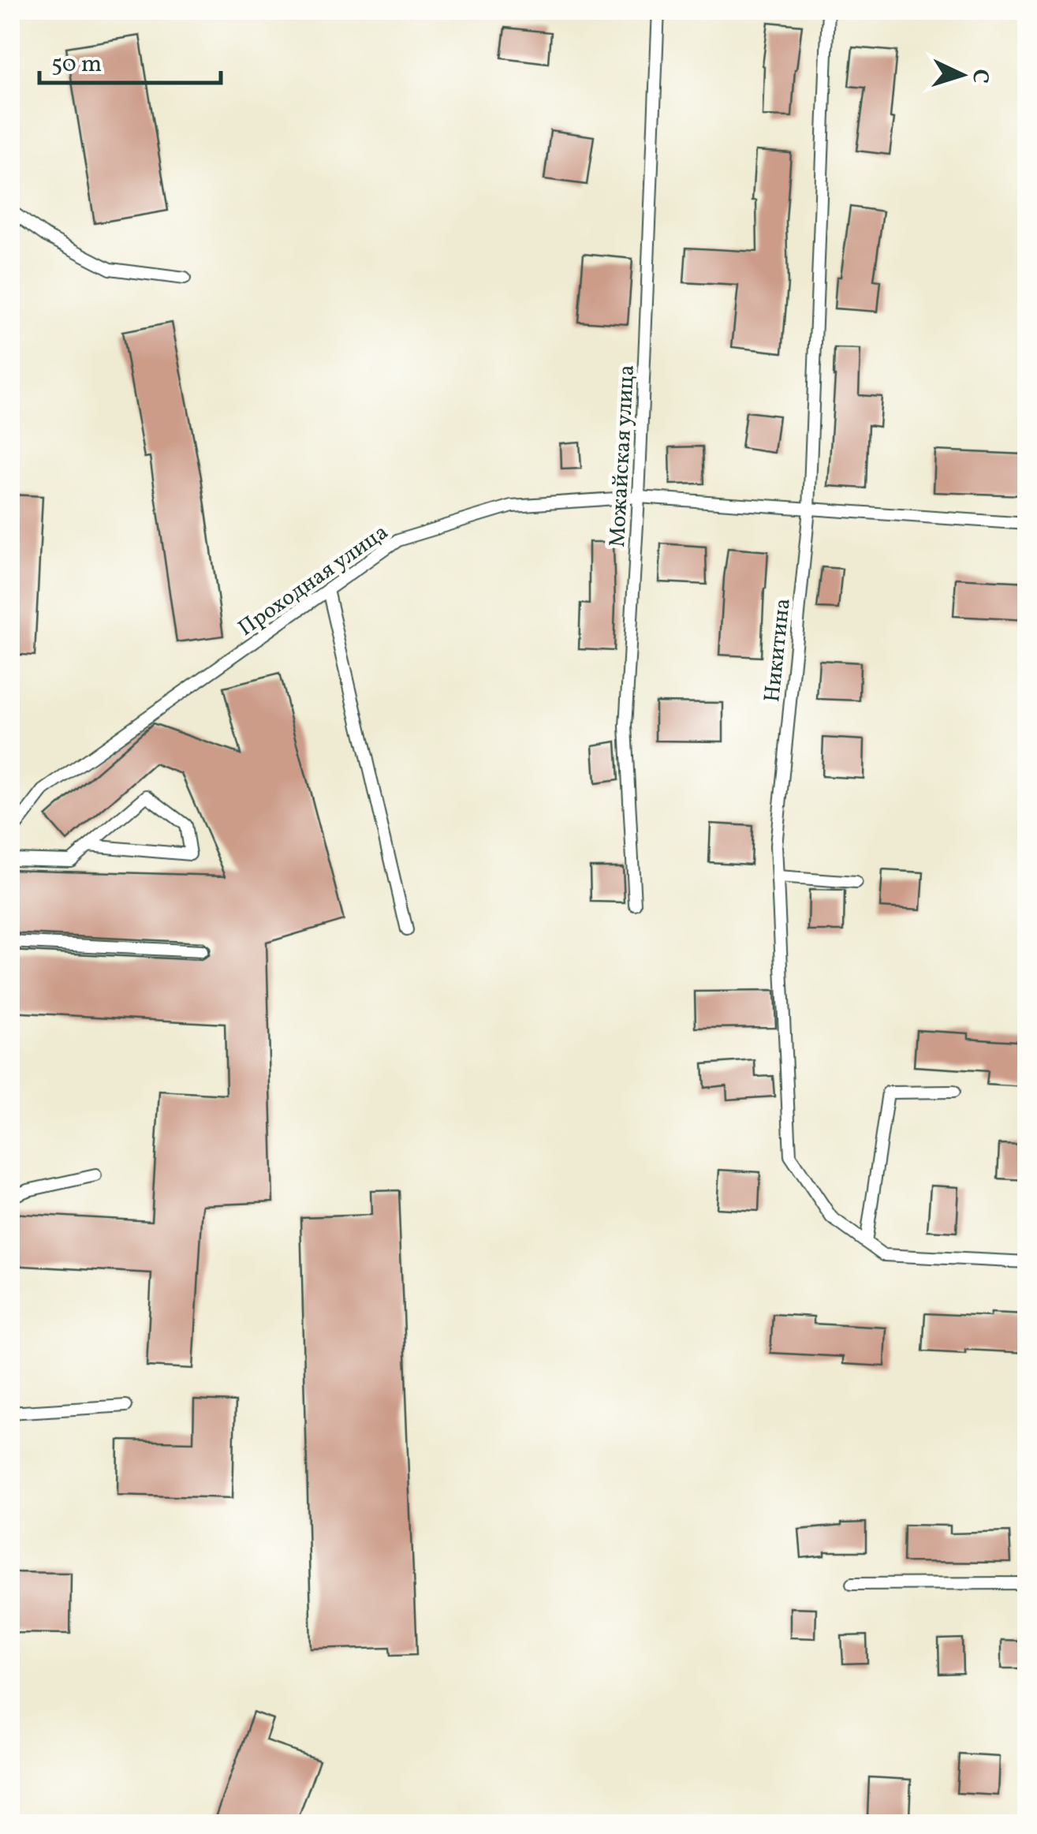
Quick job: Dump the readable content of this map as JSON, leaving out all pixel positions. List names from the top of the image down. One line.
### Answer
{"streets":{"lane":["Можайская улица","Проходная улица","Никитина"]},"crossings":[["Можайская улица","Проходная улица"],["Проходная улица","Никитина"]],"scale_bar":"50 m","north":"right"}
